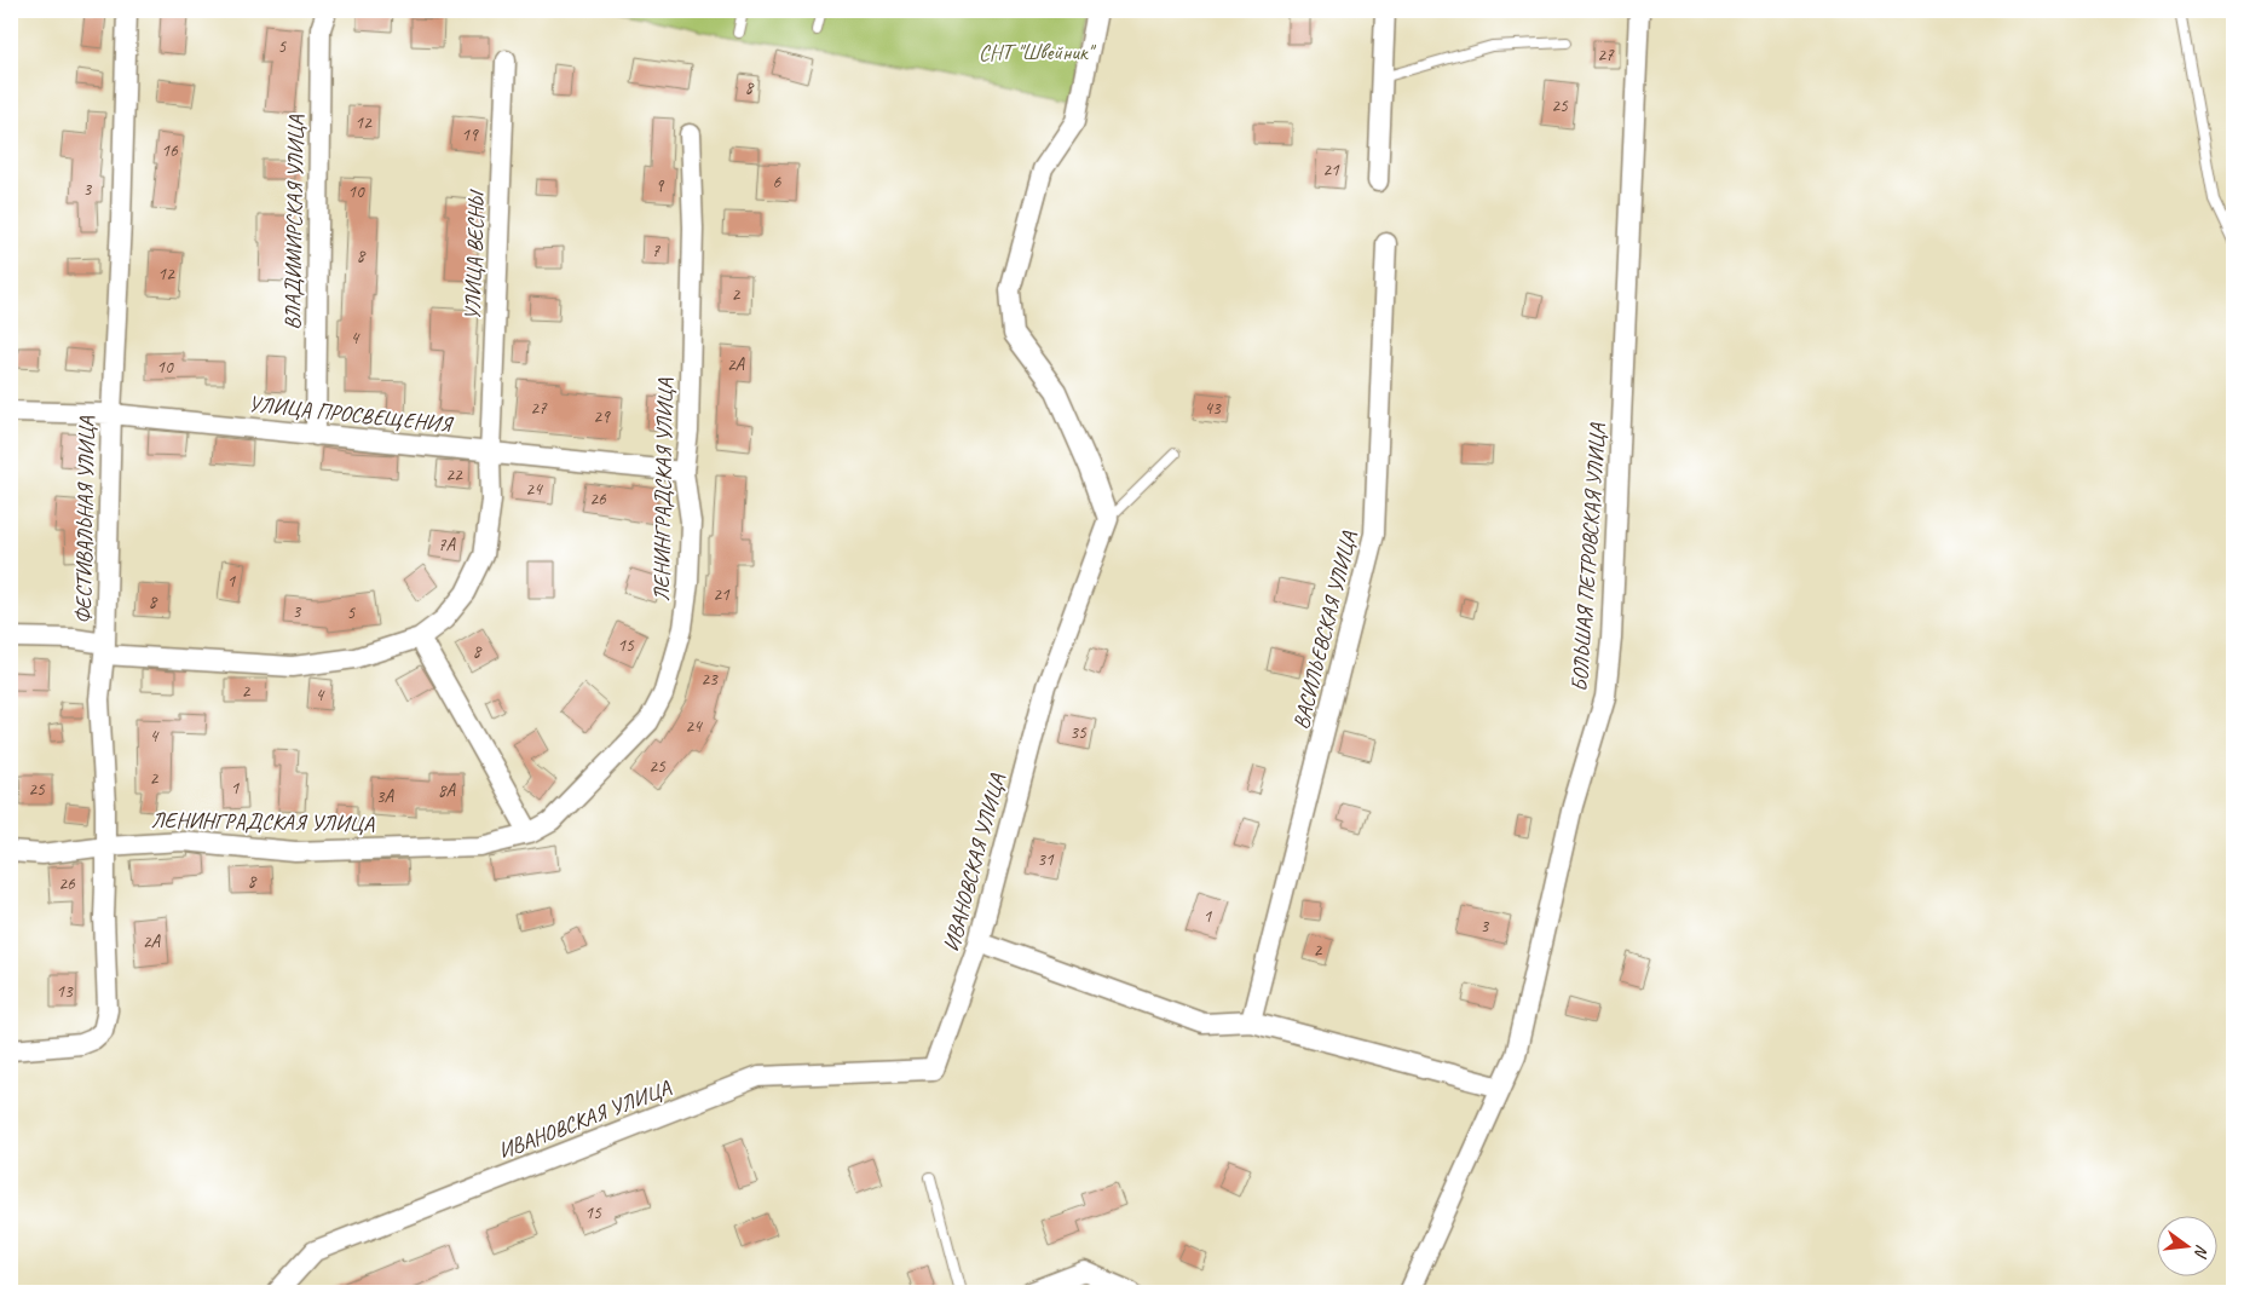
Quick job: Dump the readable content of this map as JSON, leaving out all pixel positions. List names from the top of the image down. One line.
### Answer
{"streets":{"street":["ВЛАДИМИРСКАЯ УЛИЦА","УЛИЦА ВЕСНЫ","УЛИЦА ПРОСВЕЩЕНИЯ","ЛЕНИНГРАДСКАЯ УЛИЦА","ФЕСТИВАЛЬНАЯ УЛИЦА","БОЛЬШАЯ ПЕТРОВСКАЯ УЛИЦА","ВАСИЛЬЕВСКАЯ УЛИЦА","ИВАНОВСКАЯ УЛИЦА"]},"crossings":[["ВЛАДИМИРСКАЯ УЛИЦА","УЛИЦА ПРОСВЕЩЕНИЯ"],["УЛИЦА ВЕСНЫ","УЛИЦА ПРОСВЕЩЕНИЯ"],["УЛИЦА ПРОСВЕЩЕНИЯ","ЛЕНИНГРАДСКАЯ УЛИЦА"],["УЛИЦА ПРОСВЕЩЕНИЯ","ФЕСТИВАЛЬНАЯ УЛИЦА"],["ЛЕНИНГРАДСКАЯ УЛИЦА","ФЕСТИВАЛЬНАЯ УЛИЦА"]],"parks":["СНТ \"Швейник\""],"house_numbers":["5","27","8","25","12","19","16","21","6","9","3","10","7","8","12","2","4","2А","10","27","43","29","22","24","26","7А","1","21","8","3","5","15","8","23","2","4","24","35","4","25","2","1","25","8А","3А","31","8","26","1","3","2А","2","13","15"],"north":"right"}
